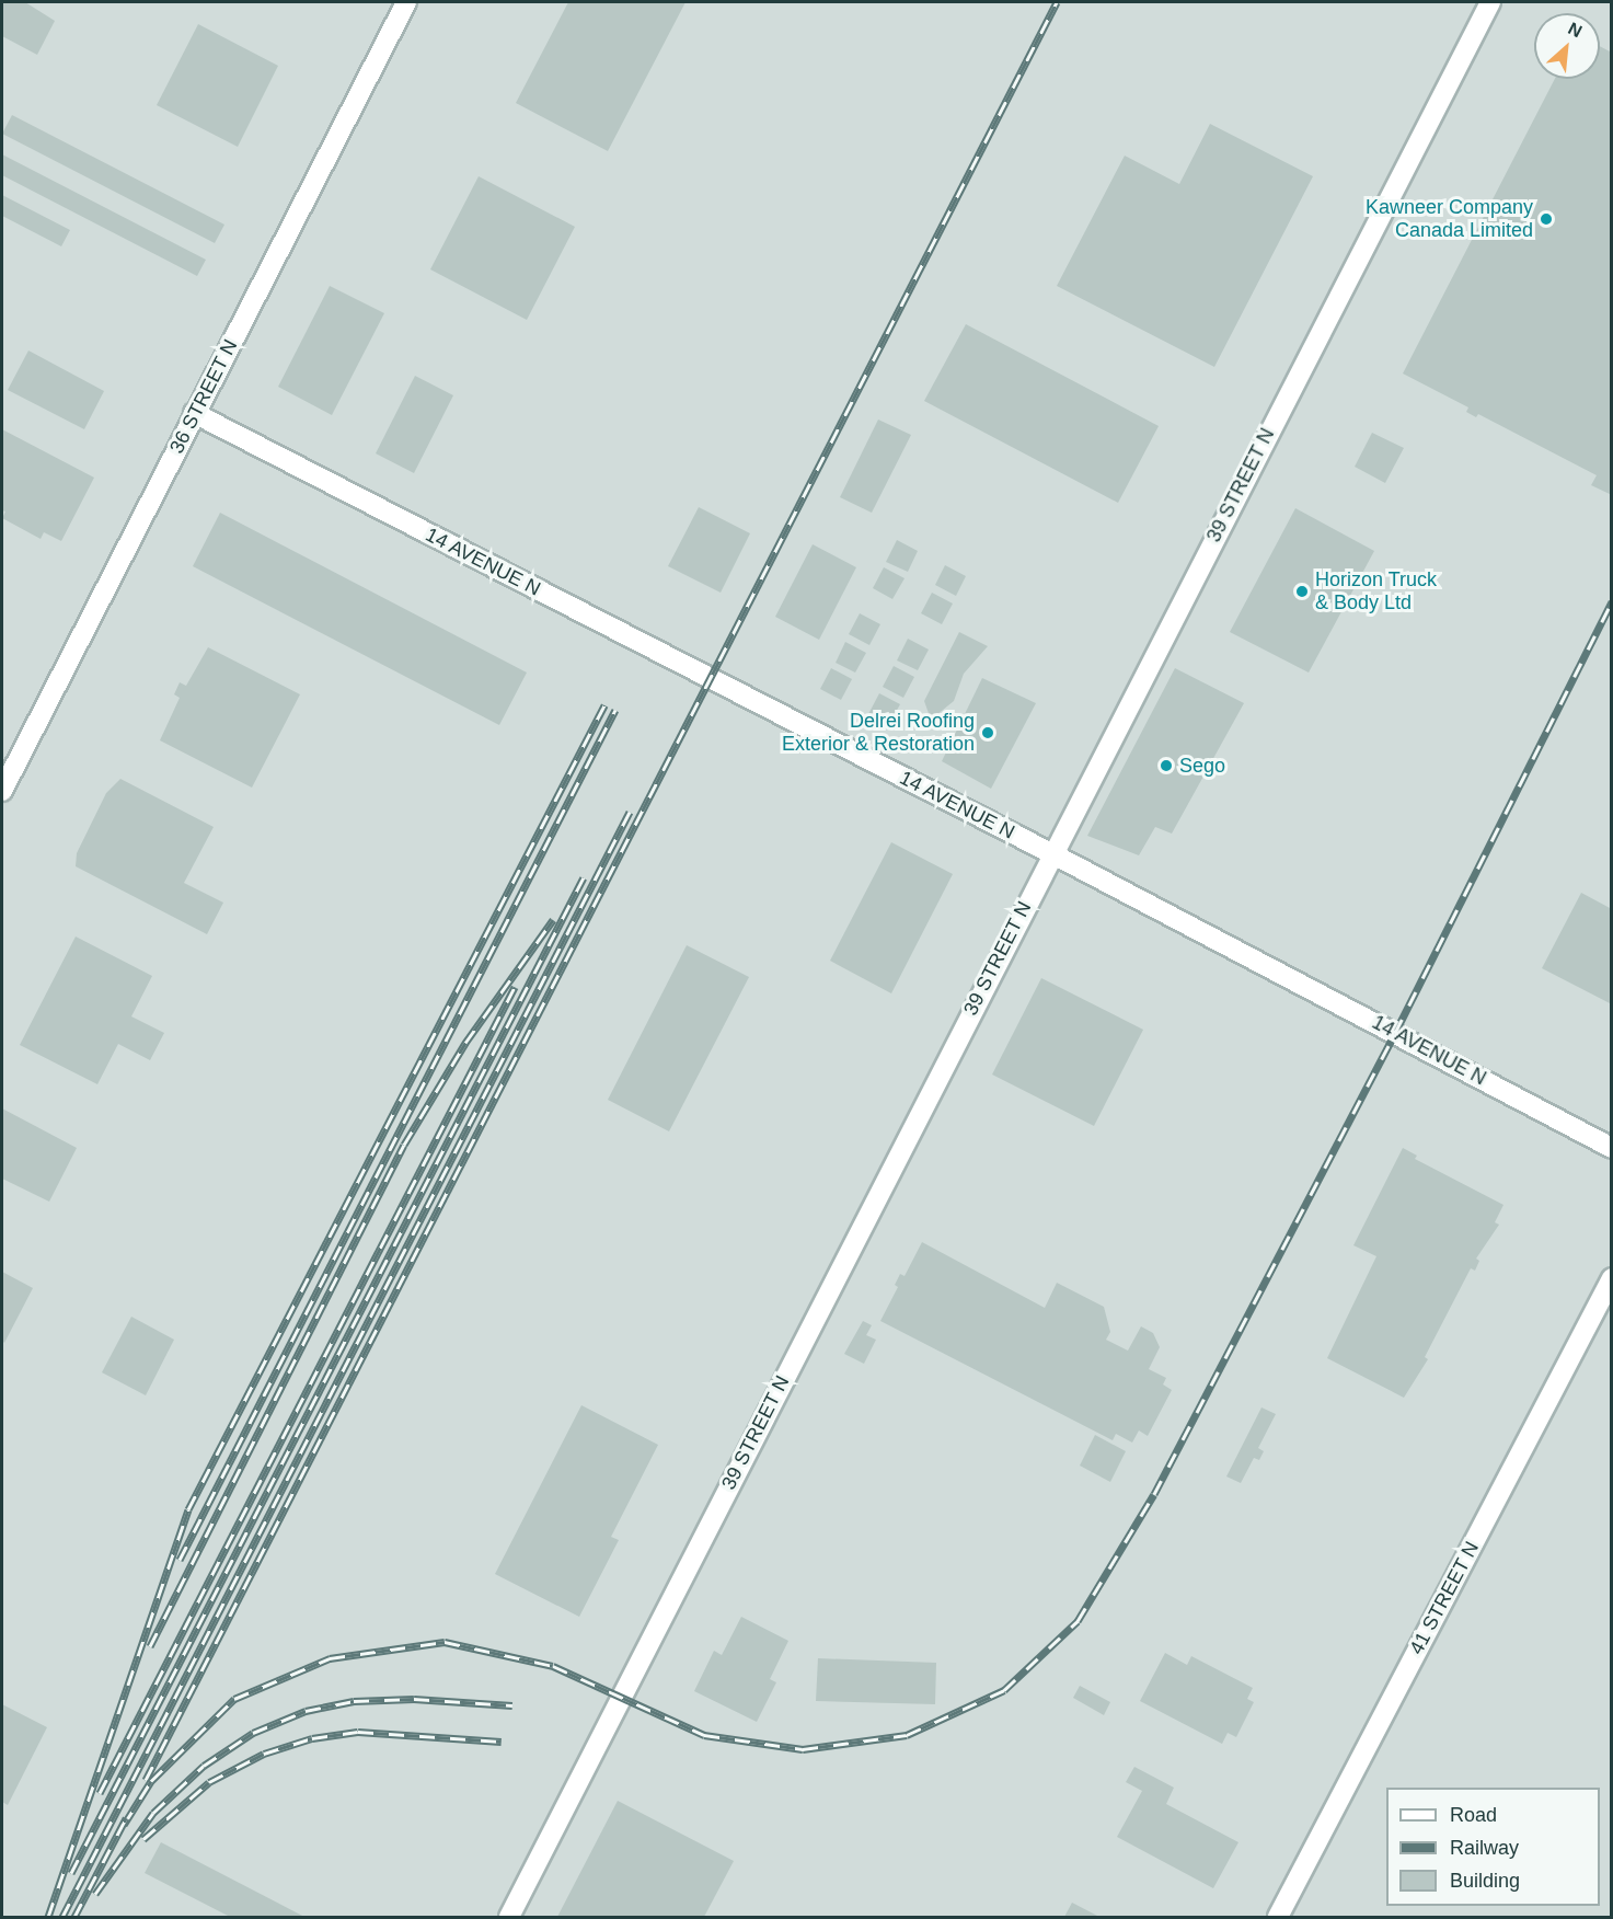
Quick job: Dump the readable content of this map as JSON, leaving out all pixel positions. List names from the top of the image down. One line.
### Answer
{"streets":{"street":["36 STREET N","39 STREET N","14 AVENUE N","41 STREET N"]},"crossings":[["36 STREET N","14 AVENUE N"],["39 STREET N","14 AVENUE N"]],"places":["Kawneer Company Canada Limited","Horizon Truck & Body Ltd","Delrei Roofing Exterior & Restoration","Sego"],"legend":["Road","Railway","Building"],"north":"top right"}
